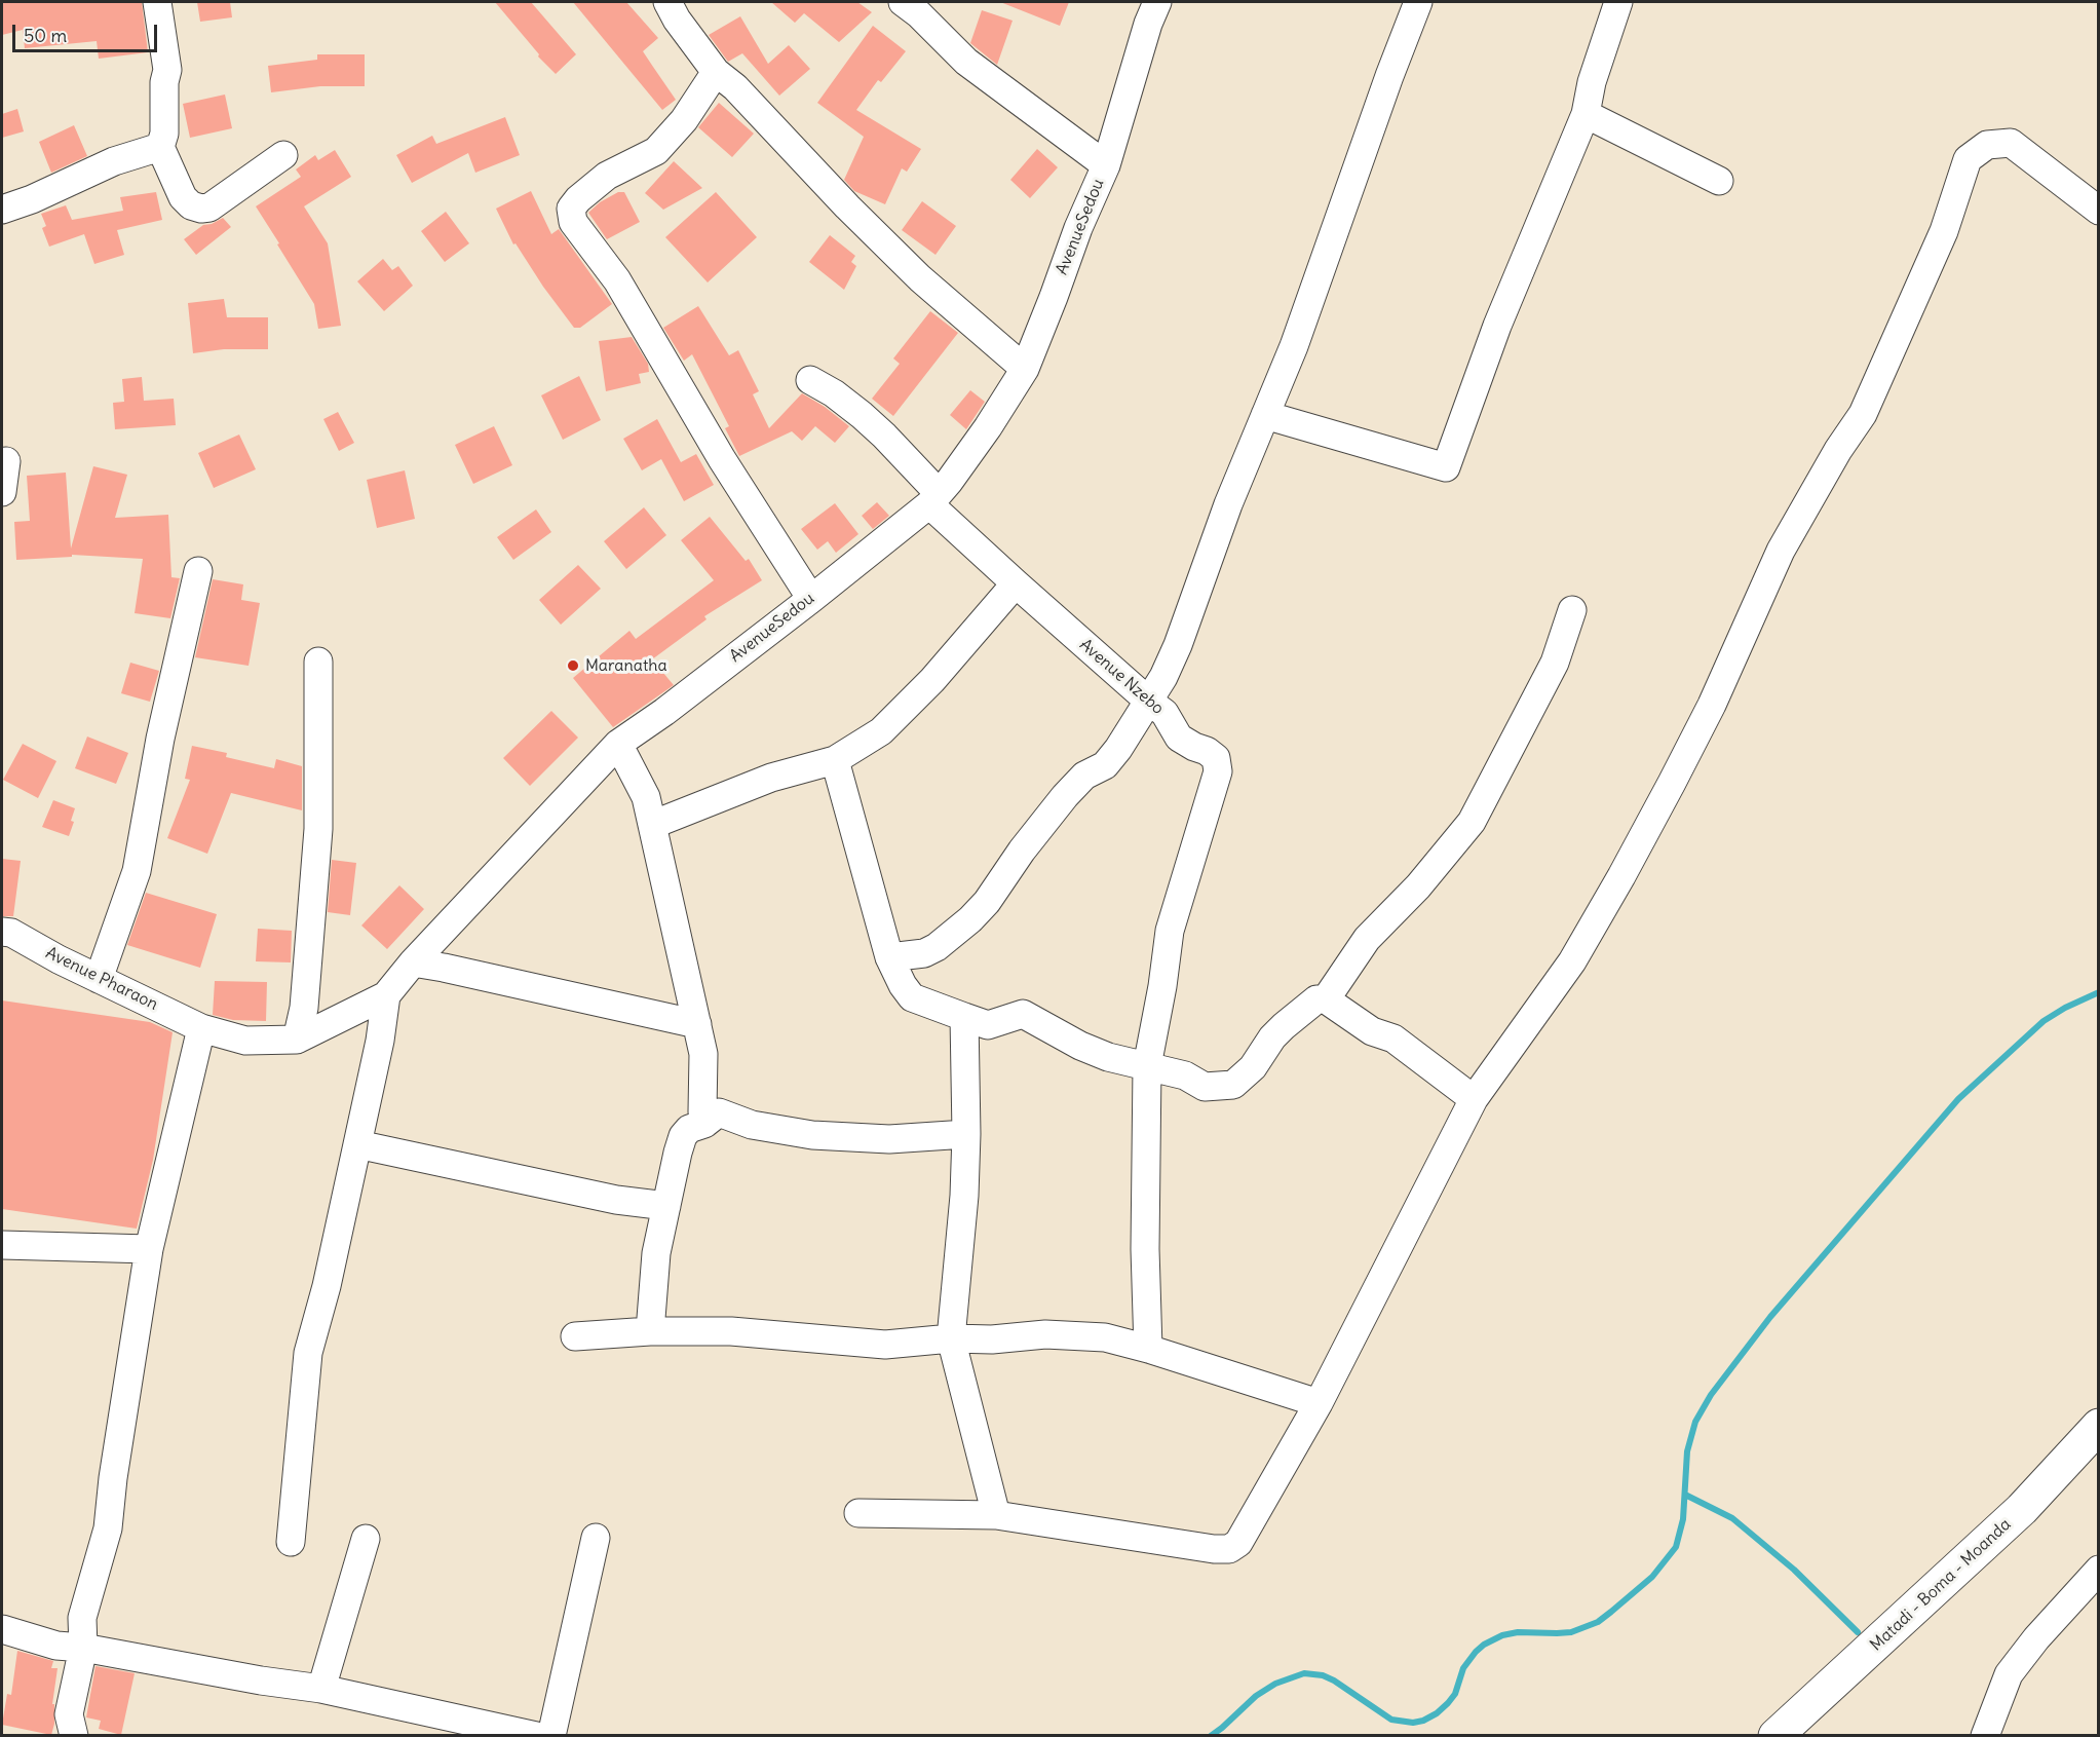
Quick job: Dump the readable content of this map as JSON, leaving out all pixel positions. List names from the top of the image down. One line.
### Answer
{"streets":{"highway":["Matadi - Boma - Moanda"],"street":["AvenueSedou","Avenue Nzebo","Avenue Pharaon"]},"crossings":[["AvenueSedou","Avenue Nzebo"],["AvenueSedou","Avenue Pharaon"]],"places":["Maranatha"],"scale_bar":"50 m"}
